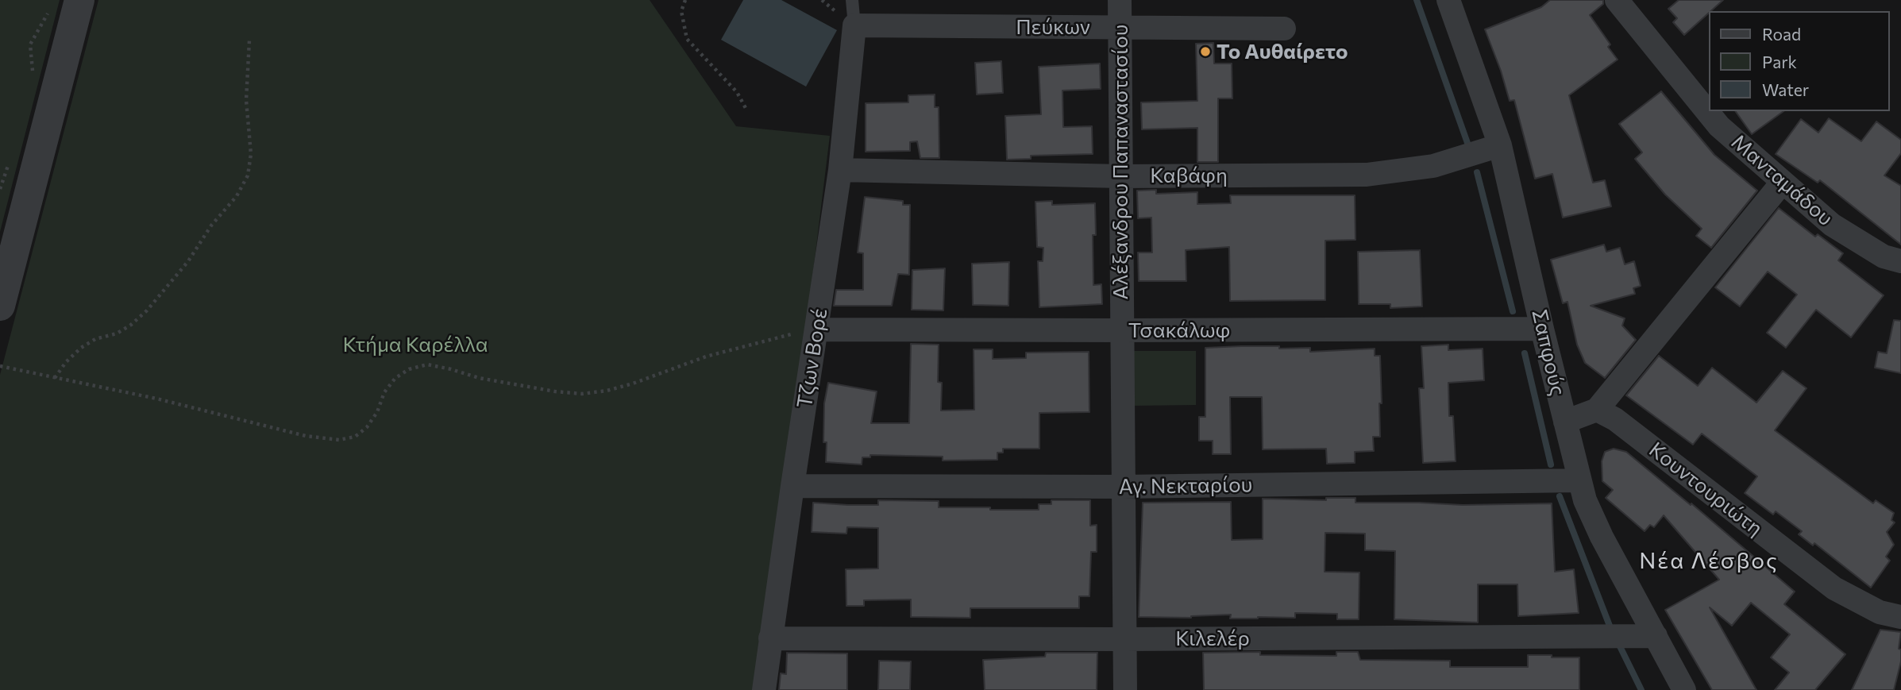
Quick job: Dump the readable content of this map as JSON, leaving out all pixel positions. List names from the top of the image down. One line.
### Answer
{"streets":{"street":["Πεύκων","Αλέξανδρου Παπαναστασίου","Καβάφη","Μανταμάδου","Τσακάλωφ","Σαπφούς","Τζων Βορέ","Αγ. Νεκταρίου","Κουντουριώτη","Κιλελέρ"]},"crossings":[["Πεύκων","Αλέξανδρου Παπαναστασίου"],["Πεύκων","Τζων Βορέ"],["Αλέξανδρου Παπαναστασίου","Καβάφη"],["Αλέξανδρου Παπαναστασίου","Τσακάλωφ"],["Αλέξανδρου Παπαναστασίου","Αγ. Νεκταρίου"],["Αλέξανδρου Παπαναστασίου","Κιλελέρ"],["Καβάφη","Σαπφούς"],["Καβάφη","Τζων Βορέ"],["Τσακάλωφ","Σαπφούς"],["Τσακάλωφ","Τζων Βορέ"],["Σαπφούς","Αγ. Νεκταρίου"],["Σαπφούς","Κιλελέρ"],["Τζων Βορέ","Αγ. Νεκταρίου"],["Τζων Βορέ","Κιλελέρ"]],"districts":["Νέα Λέσβος"],"parks":["Κτήμα Καρέλλα"],"places":["Το Αυθαίρετο"],"legend":["Road","Park","Water"]}
